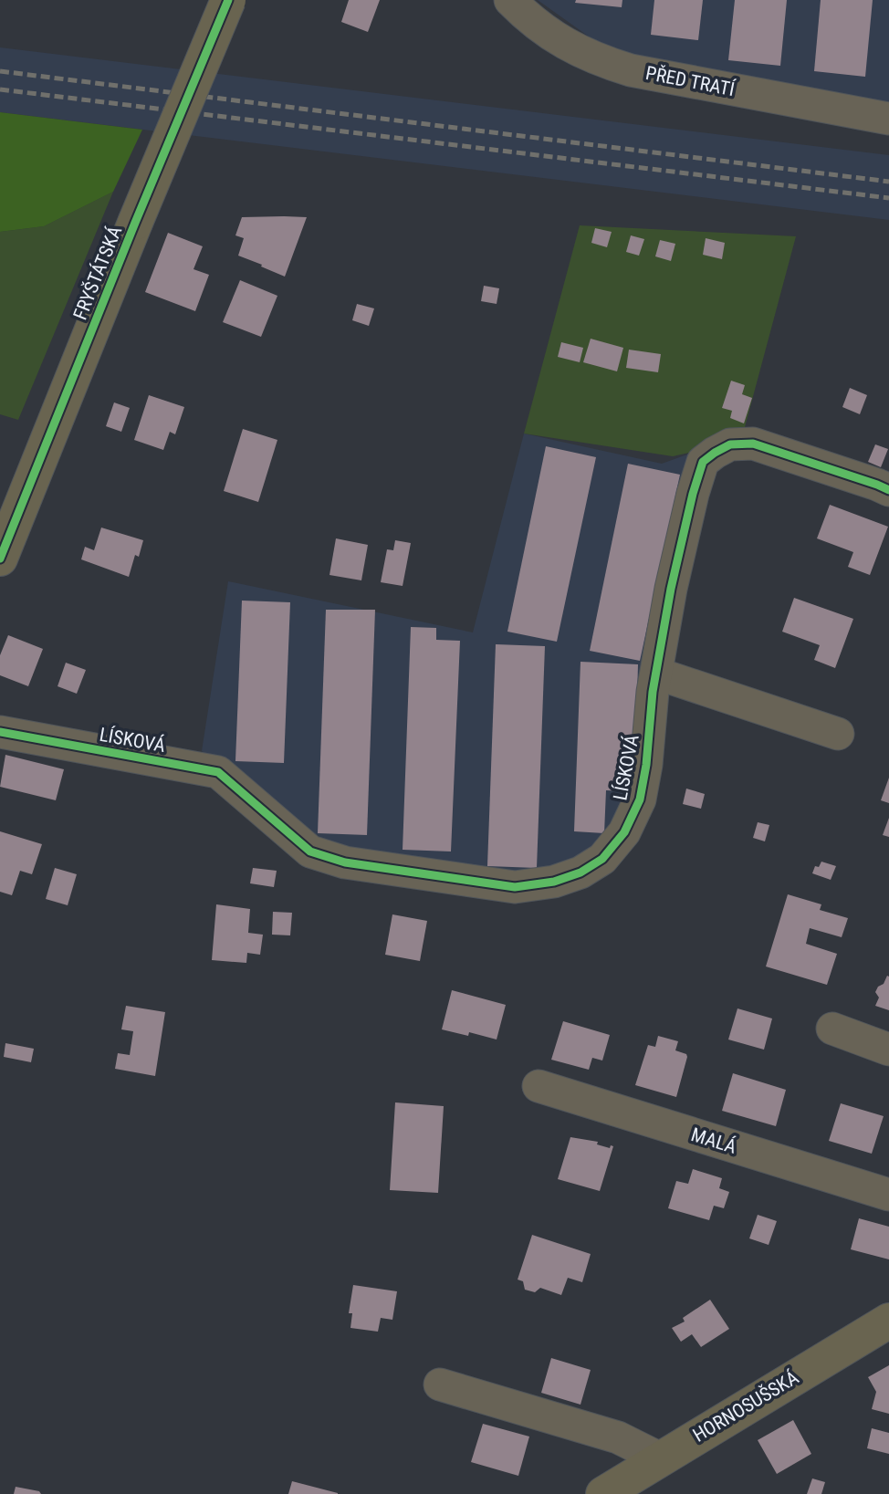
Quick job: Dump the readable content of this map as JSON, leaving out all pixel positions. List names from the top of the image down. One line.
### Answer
{"streets":{"street":["PŘED TRATÍ","FRYŠTÁTSKÁ","LÍSKOVÁ","MALÁ","HORNOSUŠSKÁ"]}}
